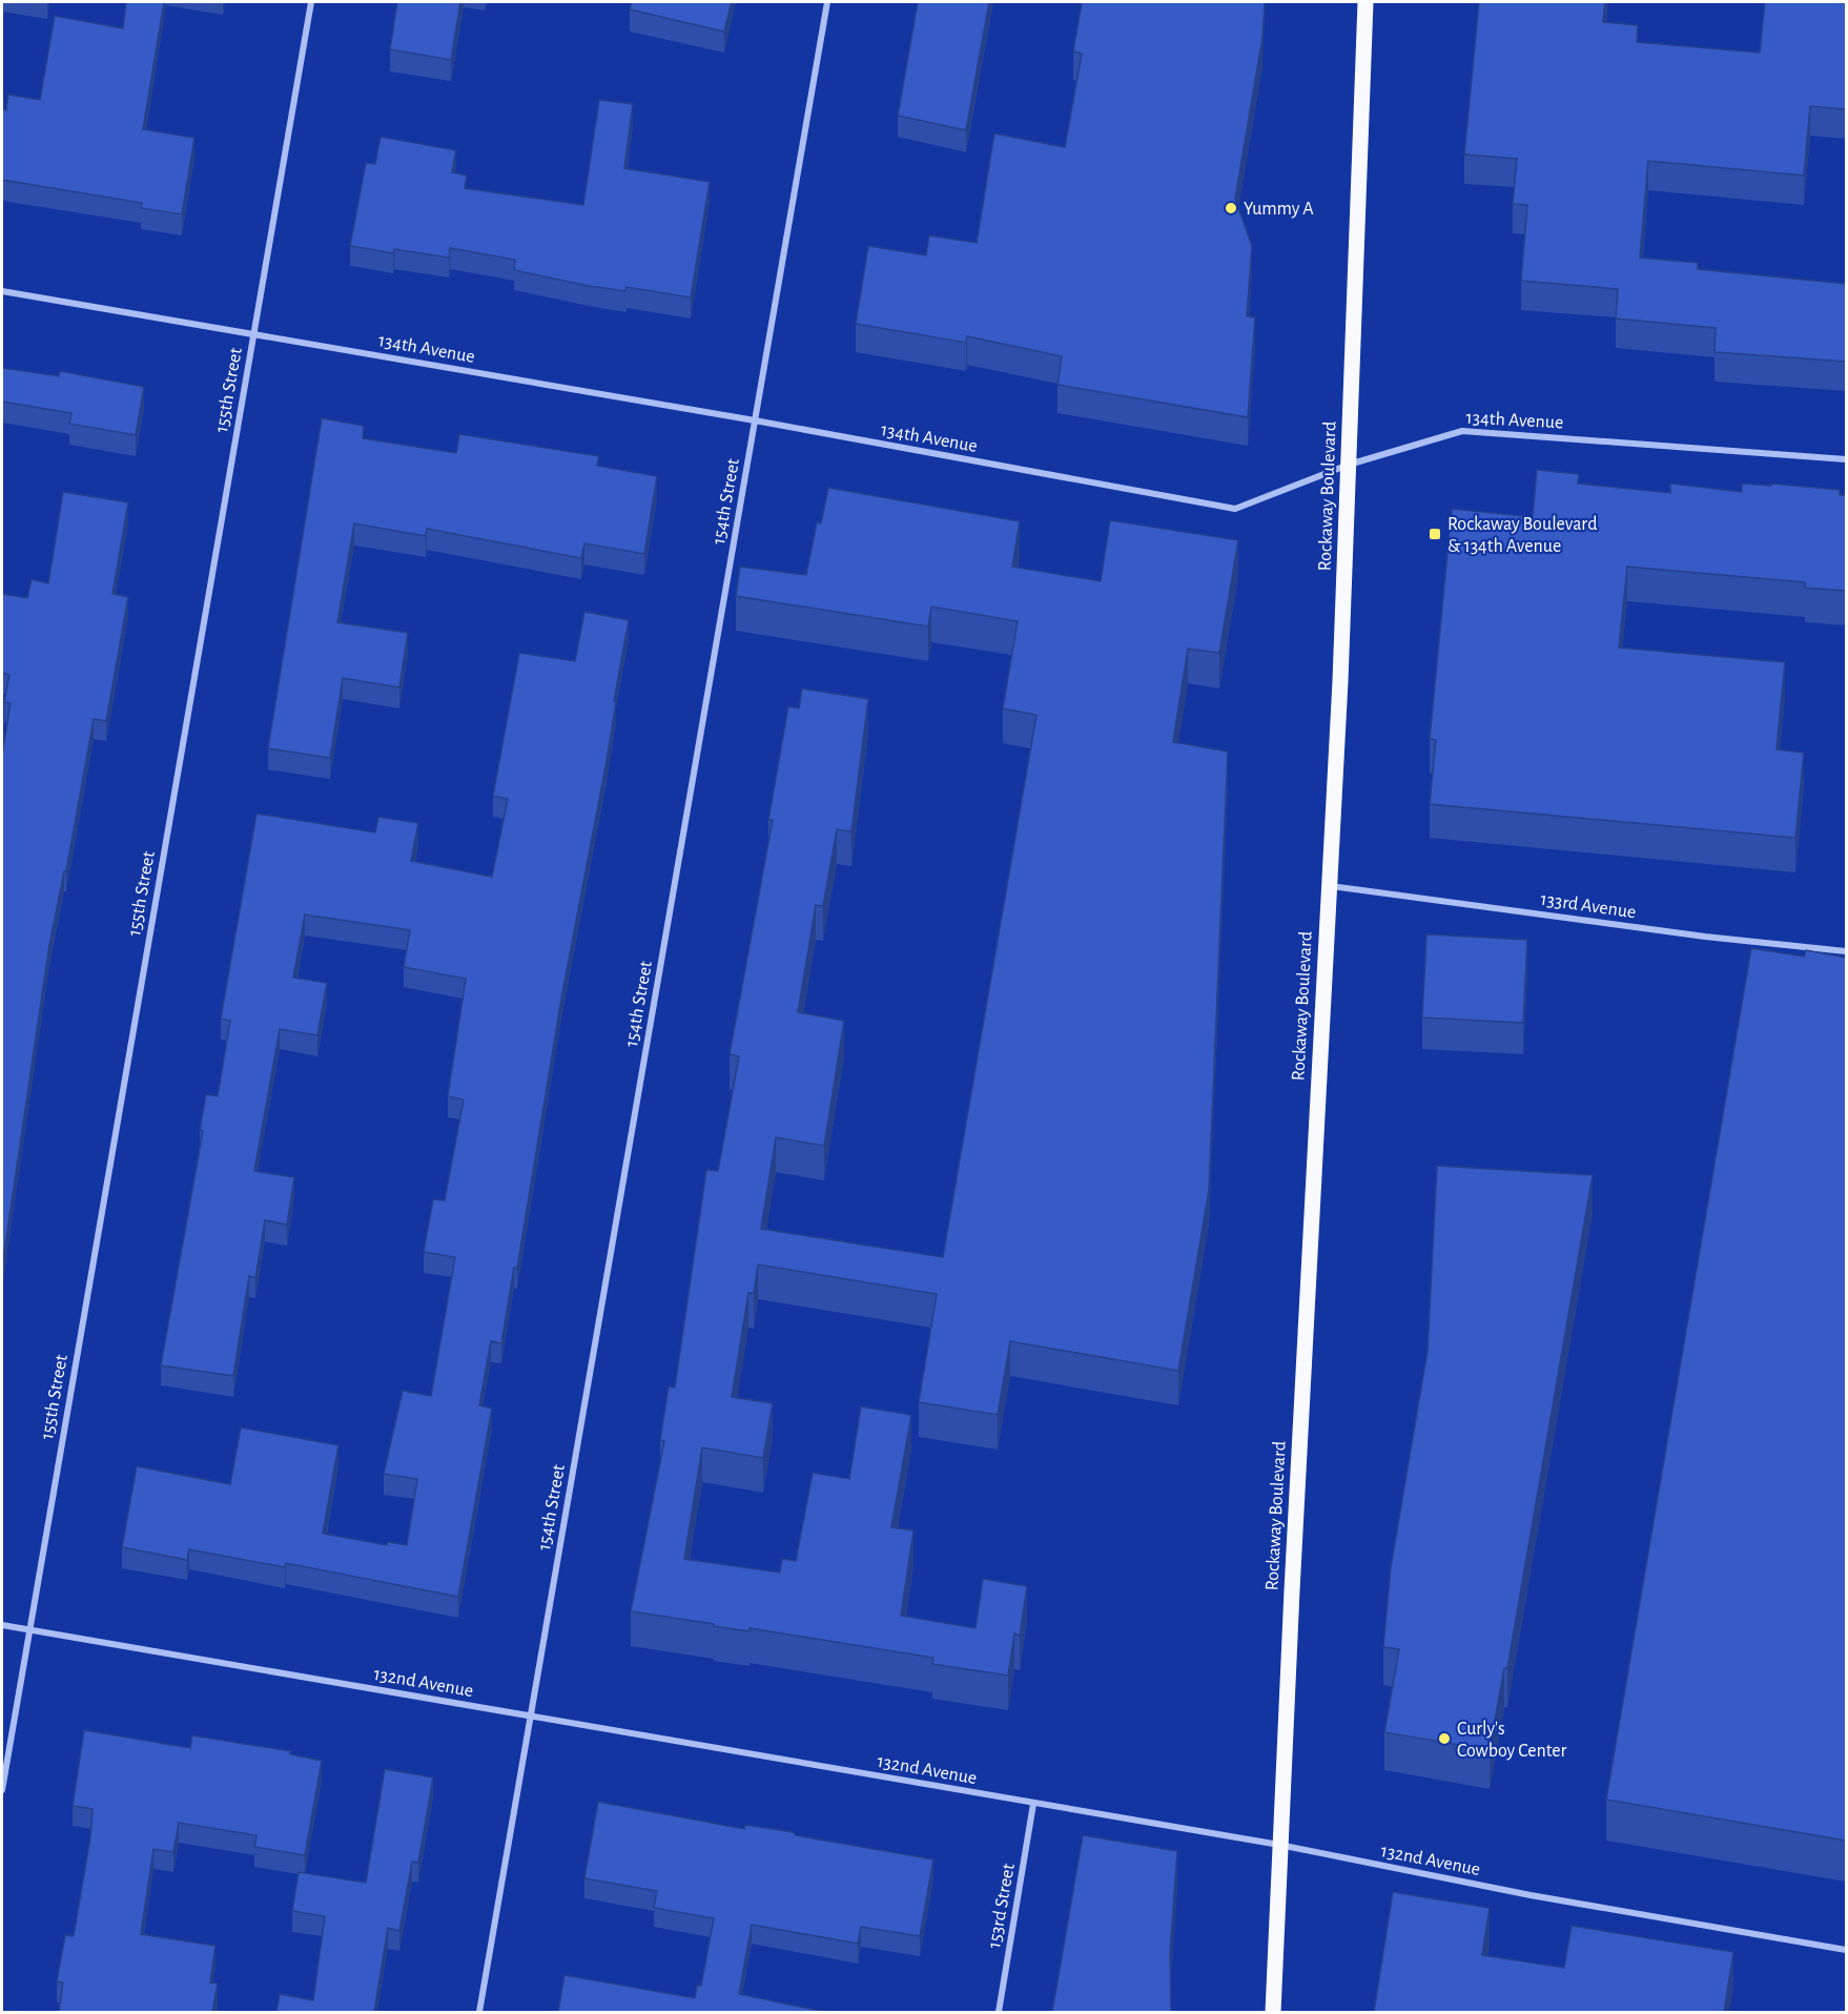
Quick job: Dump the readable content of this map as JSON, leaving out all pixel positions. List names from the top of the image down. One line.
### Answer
{"streets":{"main road":["Rockaway Boulevard"],"street":["134th Avenue","155th Street","154th Street","133rd Avenue","132nd Avenue","153rd Street"]},"crossings":[["134th Avenue","155th Street"],["134th Avenue","Rockaway Boulevard"],["134th Avenue","154th Street"],["155th Street","132nd Avenue"],["Rockaway Boulevard","133rd Avenue"],["Rockaway Boulevard","132nd Avenue"],["154th Street","132nd Avenue"],["132nd Avenue","153rd Street"]],"places":{"other":["Yummy A","Curly's Cowboy Center"],"transit":["Rockaway Boulevard & 134th Avenue"]}}
